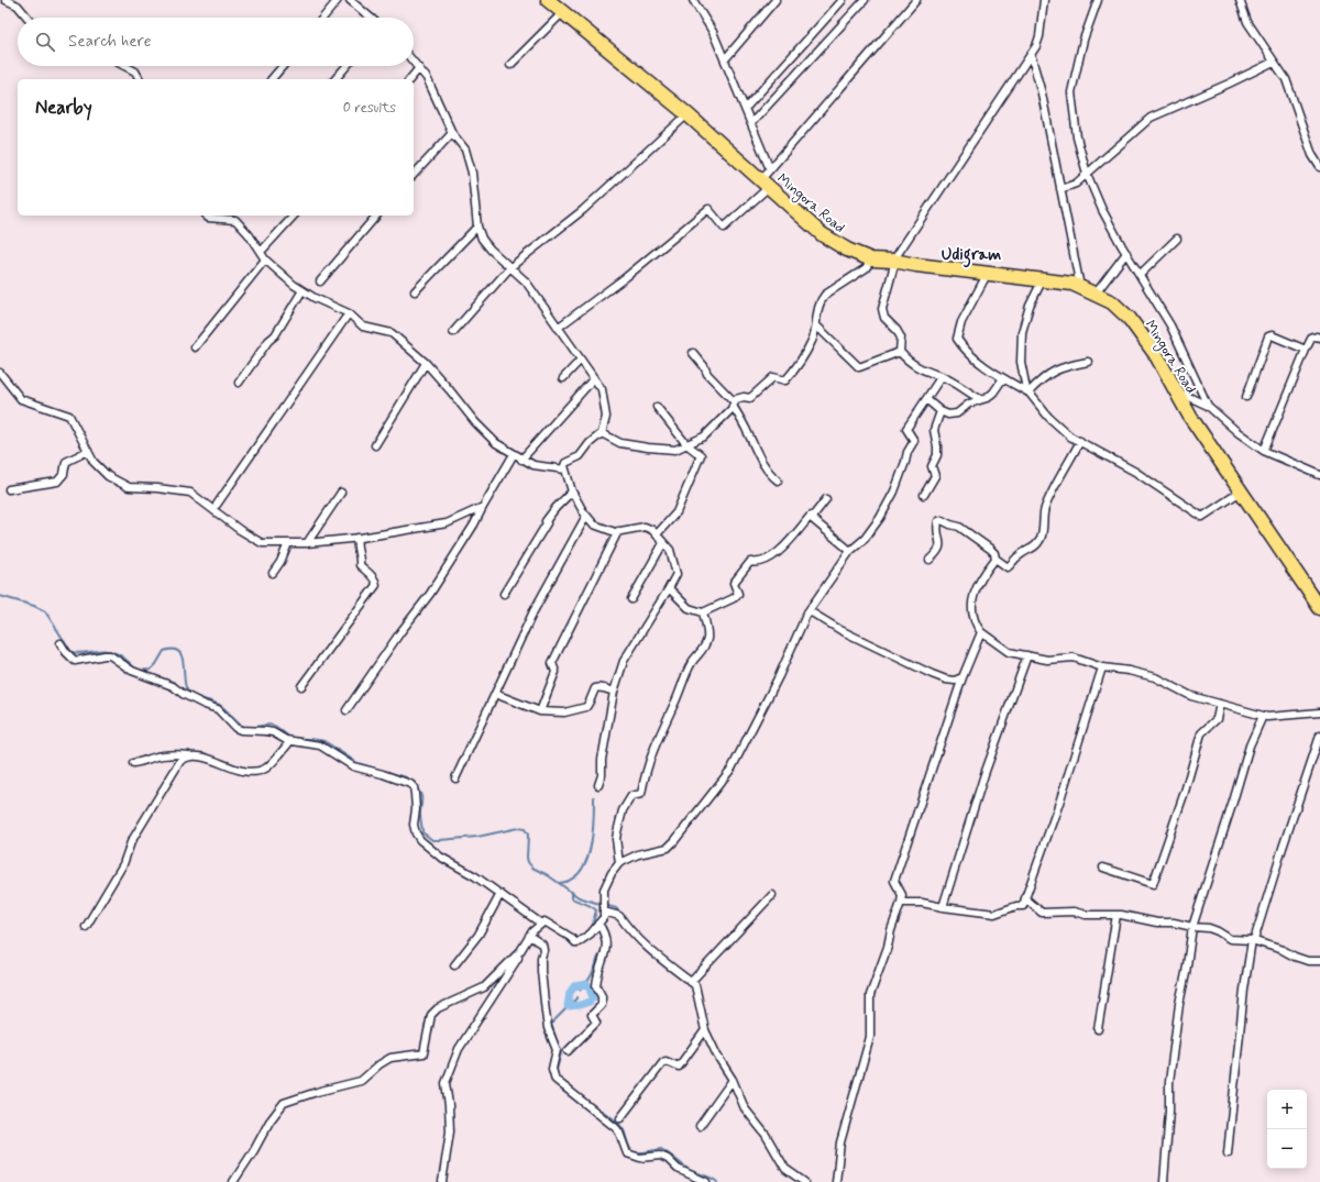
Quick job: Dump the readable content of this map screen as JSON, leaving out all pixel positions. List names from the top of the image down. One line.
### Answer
{"streets":{"highway":["Mingora Road"]},"districts":["Udigram"],"page":{"search":"Search here","heading":["Nearby","0 results"],"map_buttons":["+","−"]}}
